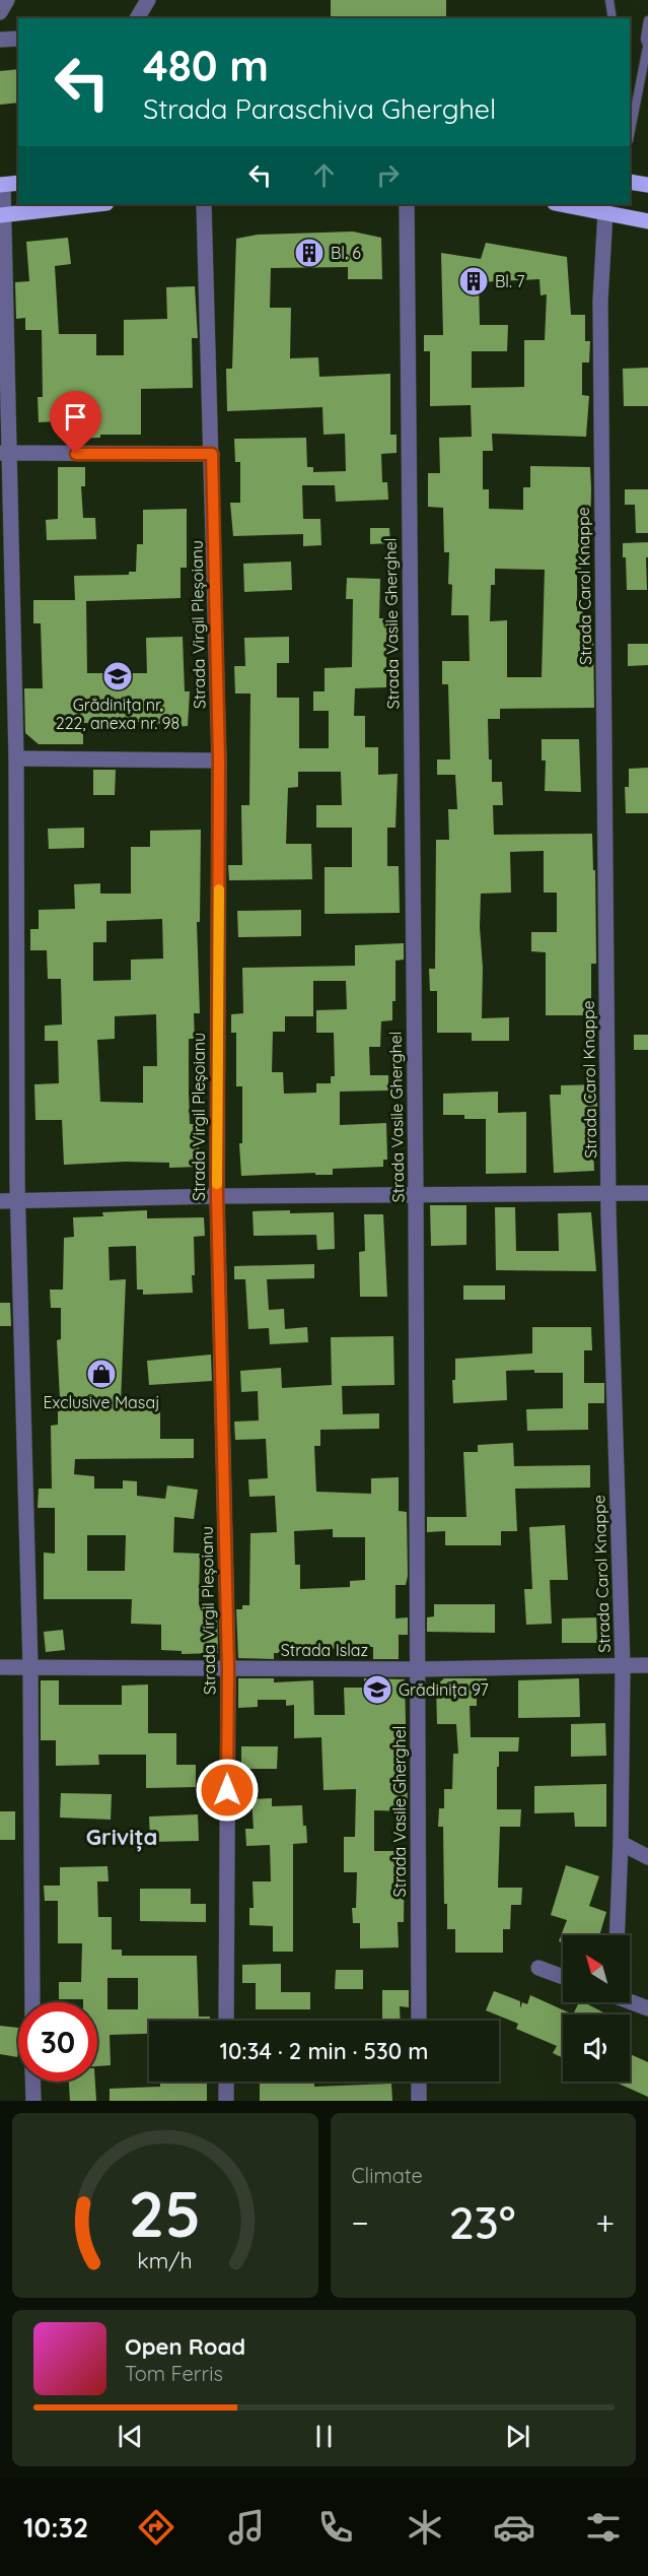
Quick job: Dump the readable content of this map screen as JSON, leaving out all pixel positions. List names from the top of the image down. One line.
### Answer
{"streets":{"street":["Strada Carol Knappe","Strada Vasile Gherghel","Strada Virgil Pleșoianu","Strada Islaz"]},"crossings":[["Strada Carol Knappe","Strada Islaz"],["Strada Vasile Gherghel","Strada Islaz"],["Strada Virgil Pleșoianu","Strada Islaz"]],"districts":["Grivița"],"places":{"building":["Bl. 6","Bl. 7"],"school or university":["Grădinița nr. 222, anexa nr. 98","Grădinița 97"],"shop":["Exclusive Masaj"]},"north":"top left","page":{"turn":["480 m","Strada Paraschiva Gherghel"],"limit":"30","trip":"10:34 · 2 min · 530 m","tile":"Climate","heat":["−","23°","+"],"song":["Open Road","Tom Ferris"],"tabs":"10:32","gauge":["25","km/h"]}}
